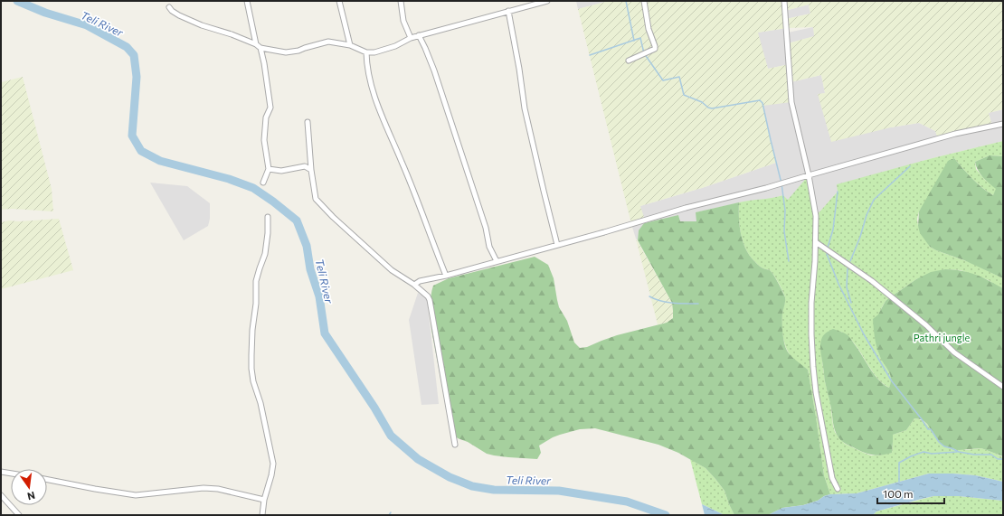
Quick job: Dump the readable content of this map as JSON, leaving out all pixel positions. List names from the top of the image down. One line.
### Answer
{"water":["Teli River"],"parks":["Pathri jungle"],"scale_bar":"100 m","north":"bottom"}
